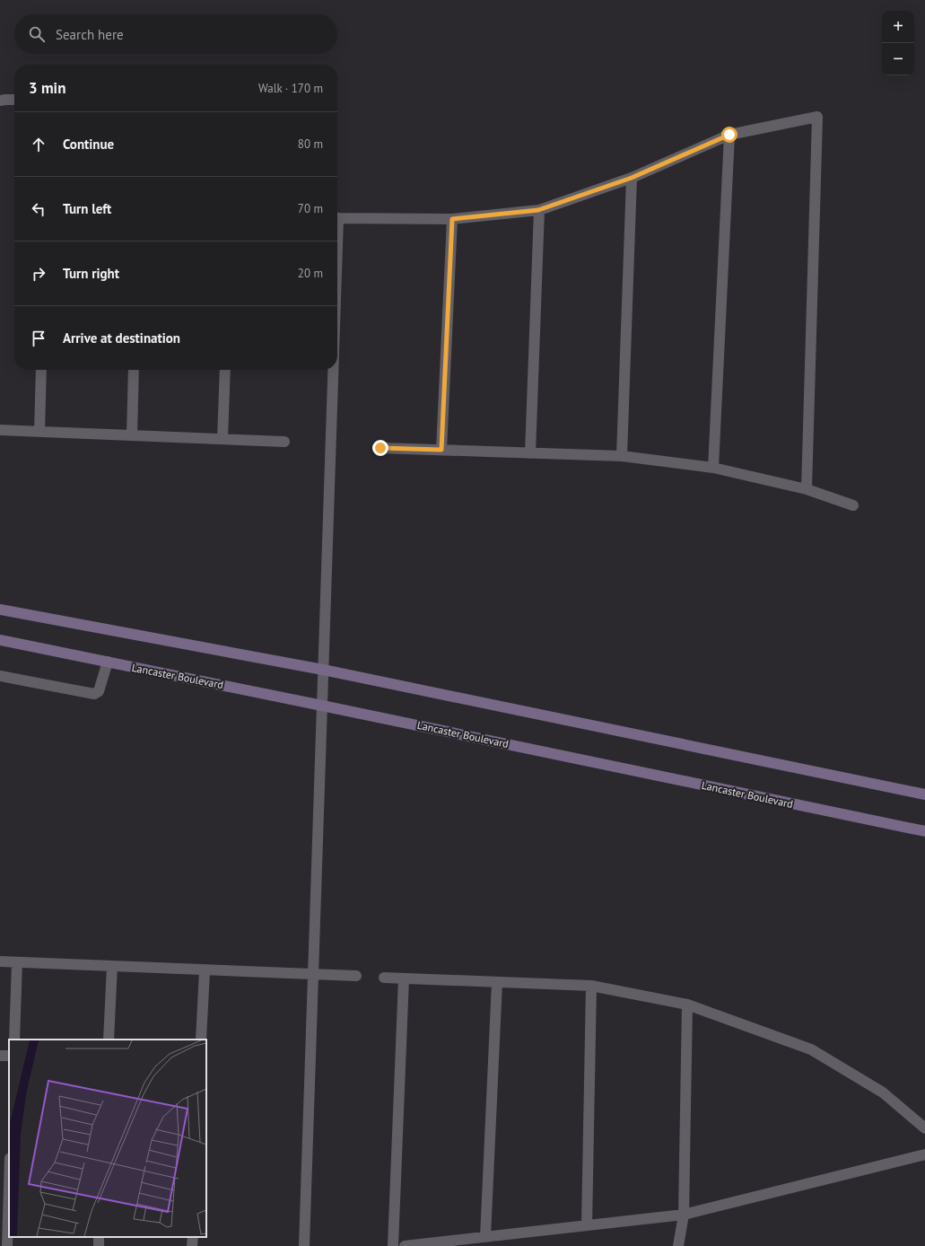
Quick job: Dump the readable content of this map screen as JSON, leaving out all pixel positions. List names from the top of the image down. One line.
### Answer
{"streets":{"main road":["Lancaster Boulevard"]},"page":{"map_buttons":["+","−"],"search":"Search here","heading":["3 min","Walk · 170 m"],"list":[["Continue","80 m"],["Turn left","70 m"],["Turn right","20 m"],"Arrive at destination"]}}
